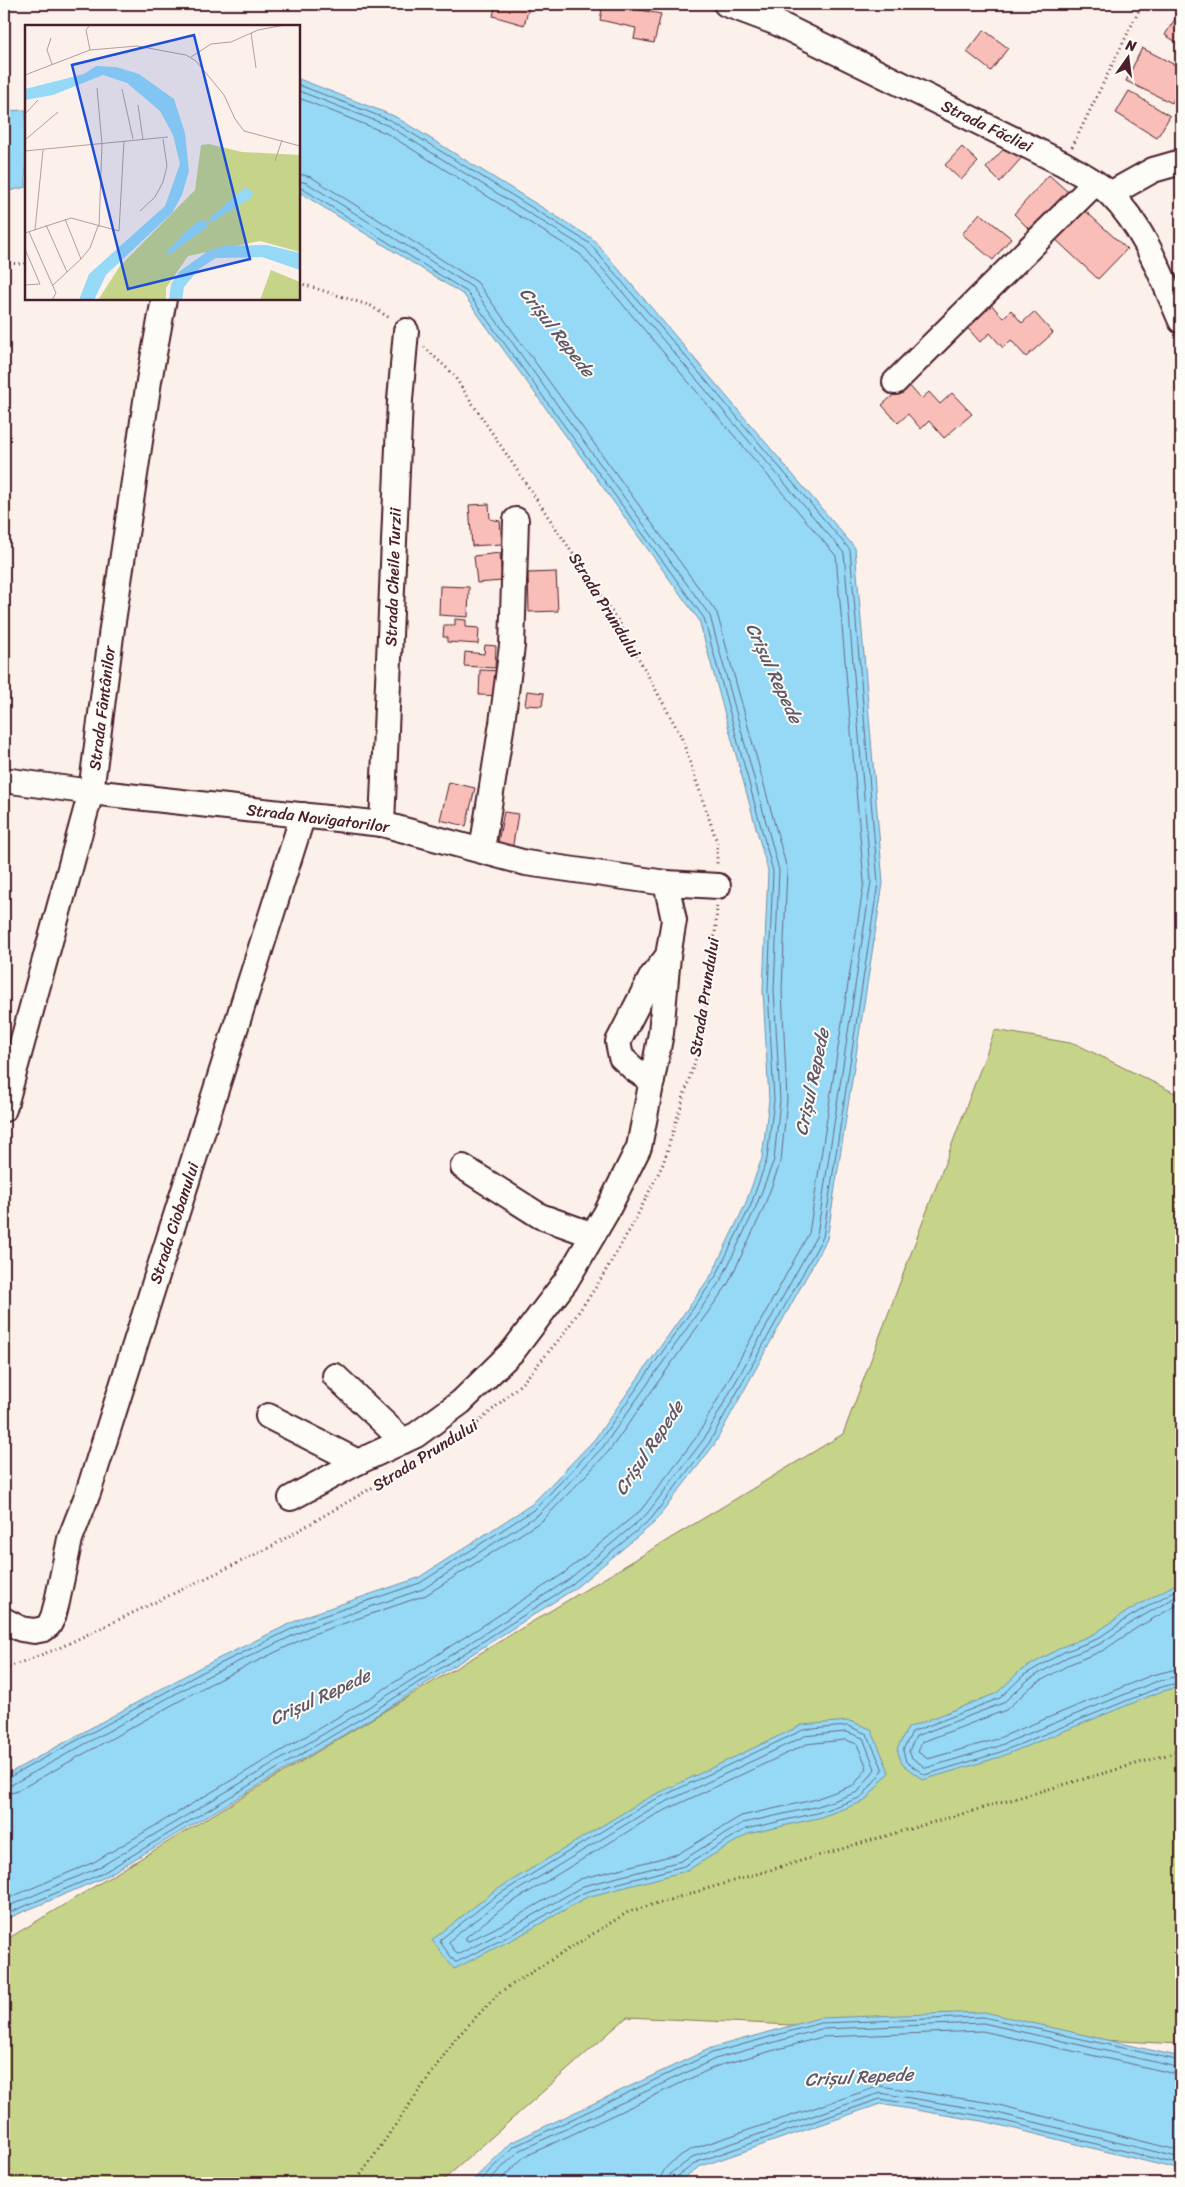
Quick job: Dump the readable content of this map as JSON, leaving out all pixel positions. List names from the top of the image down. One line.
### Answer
{"streets":{"street":["Strada Făcliei","Strada Cheile Turzii","Strada Prundului","Strada Fântânilor","Strada Navigatorilor","Strada Ciobanului"]},"crossings":[["Strada Cheile Turzii","Strada Prundului"],["Strada Cheile Turzii","Strada Navigatorilor"],["Strada Prundului","Strada Navigatorilor"],["Strada Fântânilor","Strada Navigatorilor"],["Strada Navigatorilor","Strada Ciobanului"]],"water":["Crișul Repede"],"north":"top"}
